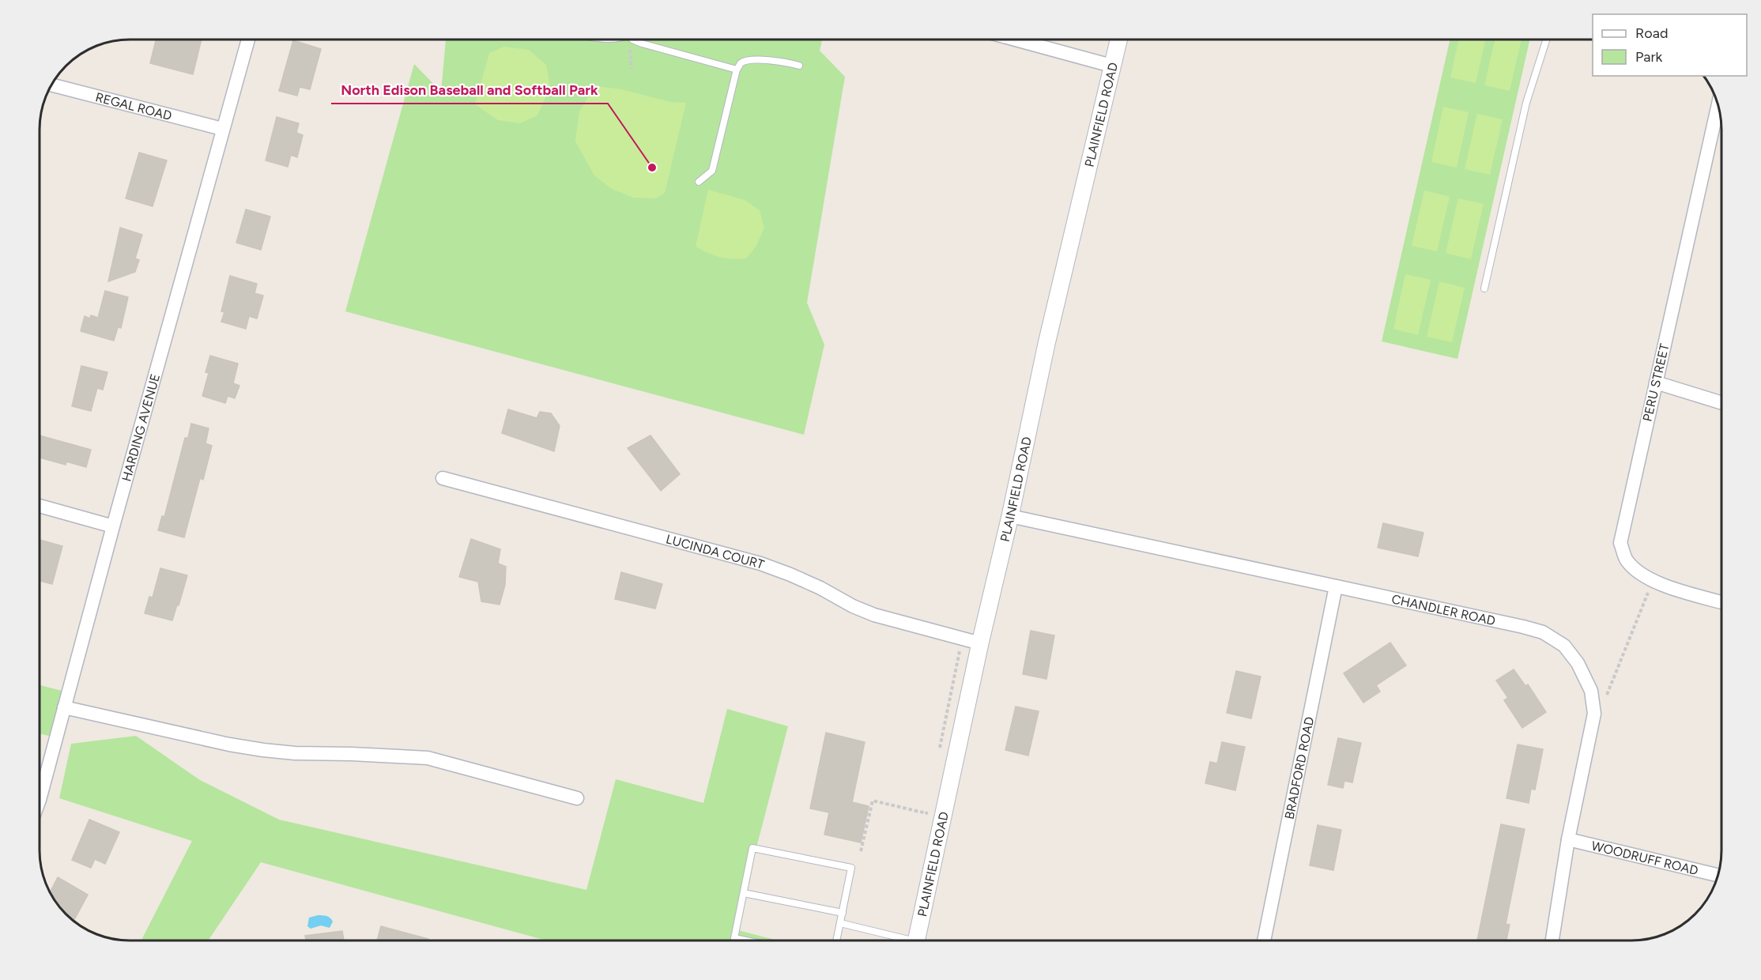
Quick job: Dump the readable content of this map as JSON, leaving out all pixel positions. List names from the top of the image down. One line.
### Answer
{"streets":{"street":["REGAL ROAD","PLAINFIELD ROAD","PERU STREET","HARDING AVENUE","LUCINDA COURT","CHANDLER ROAD","BRADFORD ROAD","WOODRUFF ROAD"]},"crossings":[["REGAL ROAD","HARDING AVENUE"],["PLAINFIELD ROAD","LUCINDA COURT"],["PLAINFIELD ROAD","CHANDLER ROAD"],["CHANDLER ROAD","BRADFORD ROAD"],["CHANDLER ROAD","WOODRUFF ROAD"]],"places":["North Edison Baseball and Softball Park"],"legend":["Road","Park"]}
